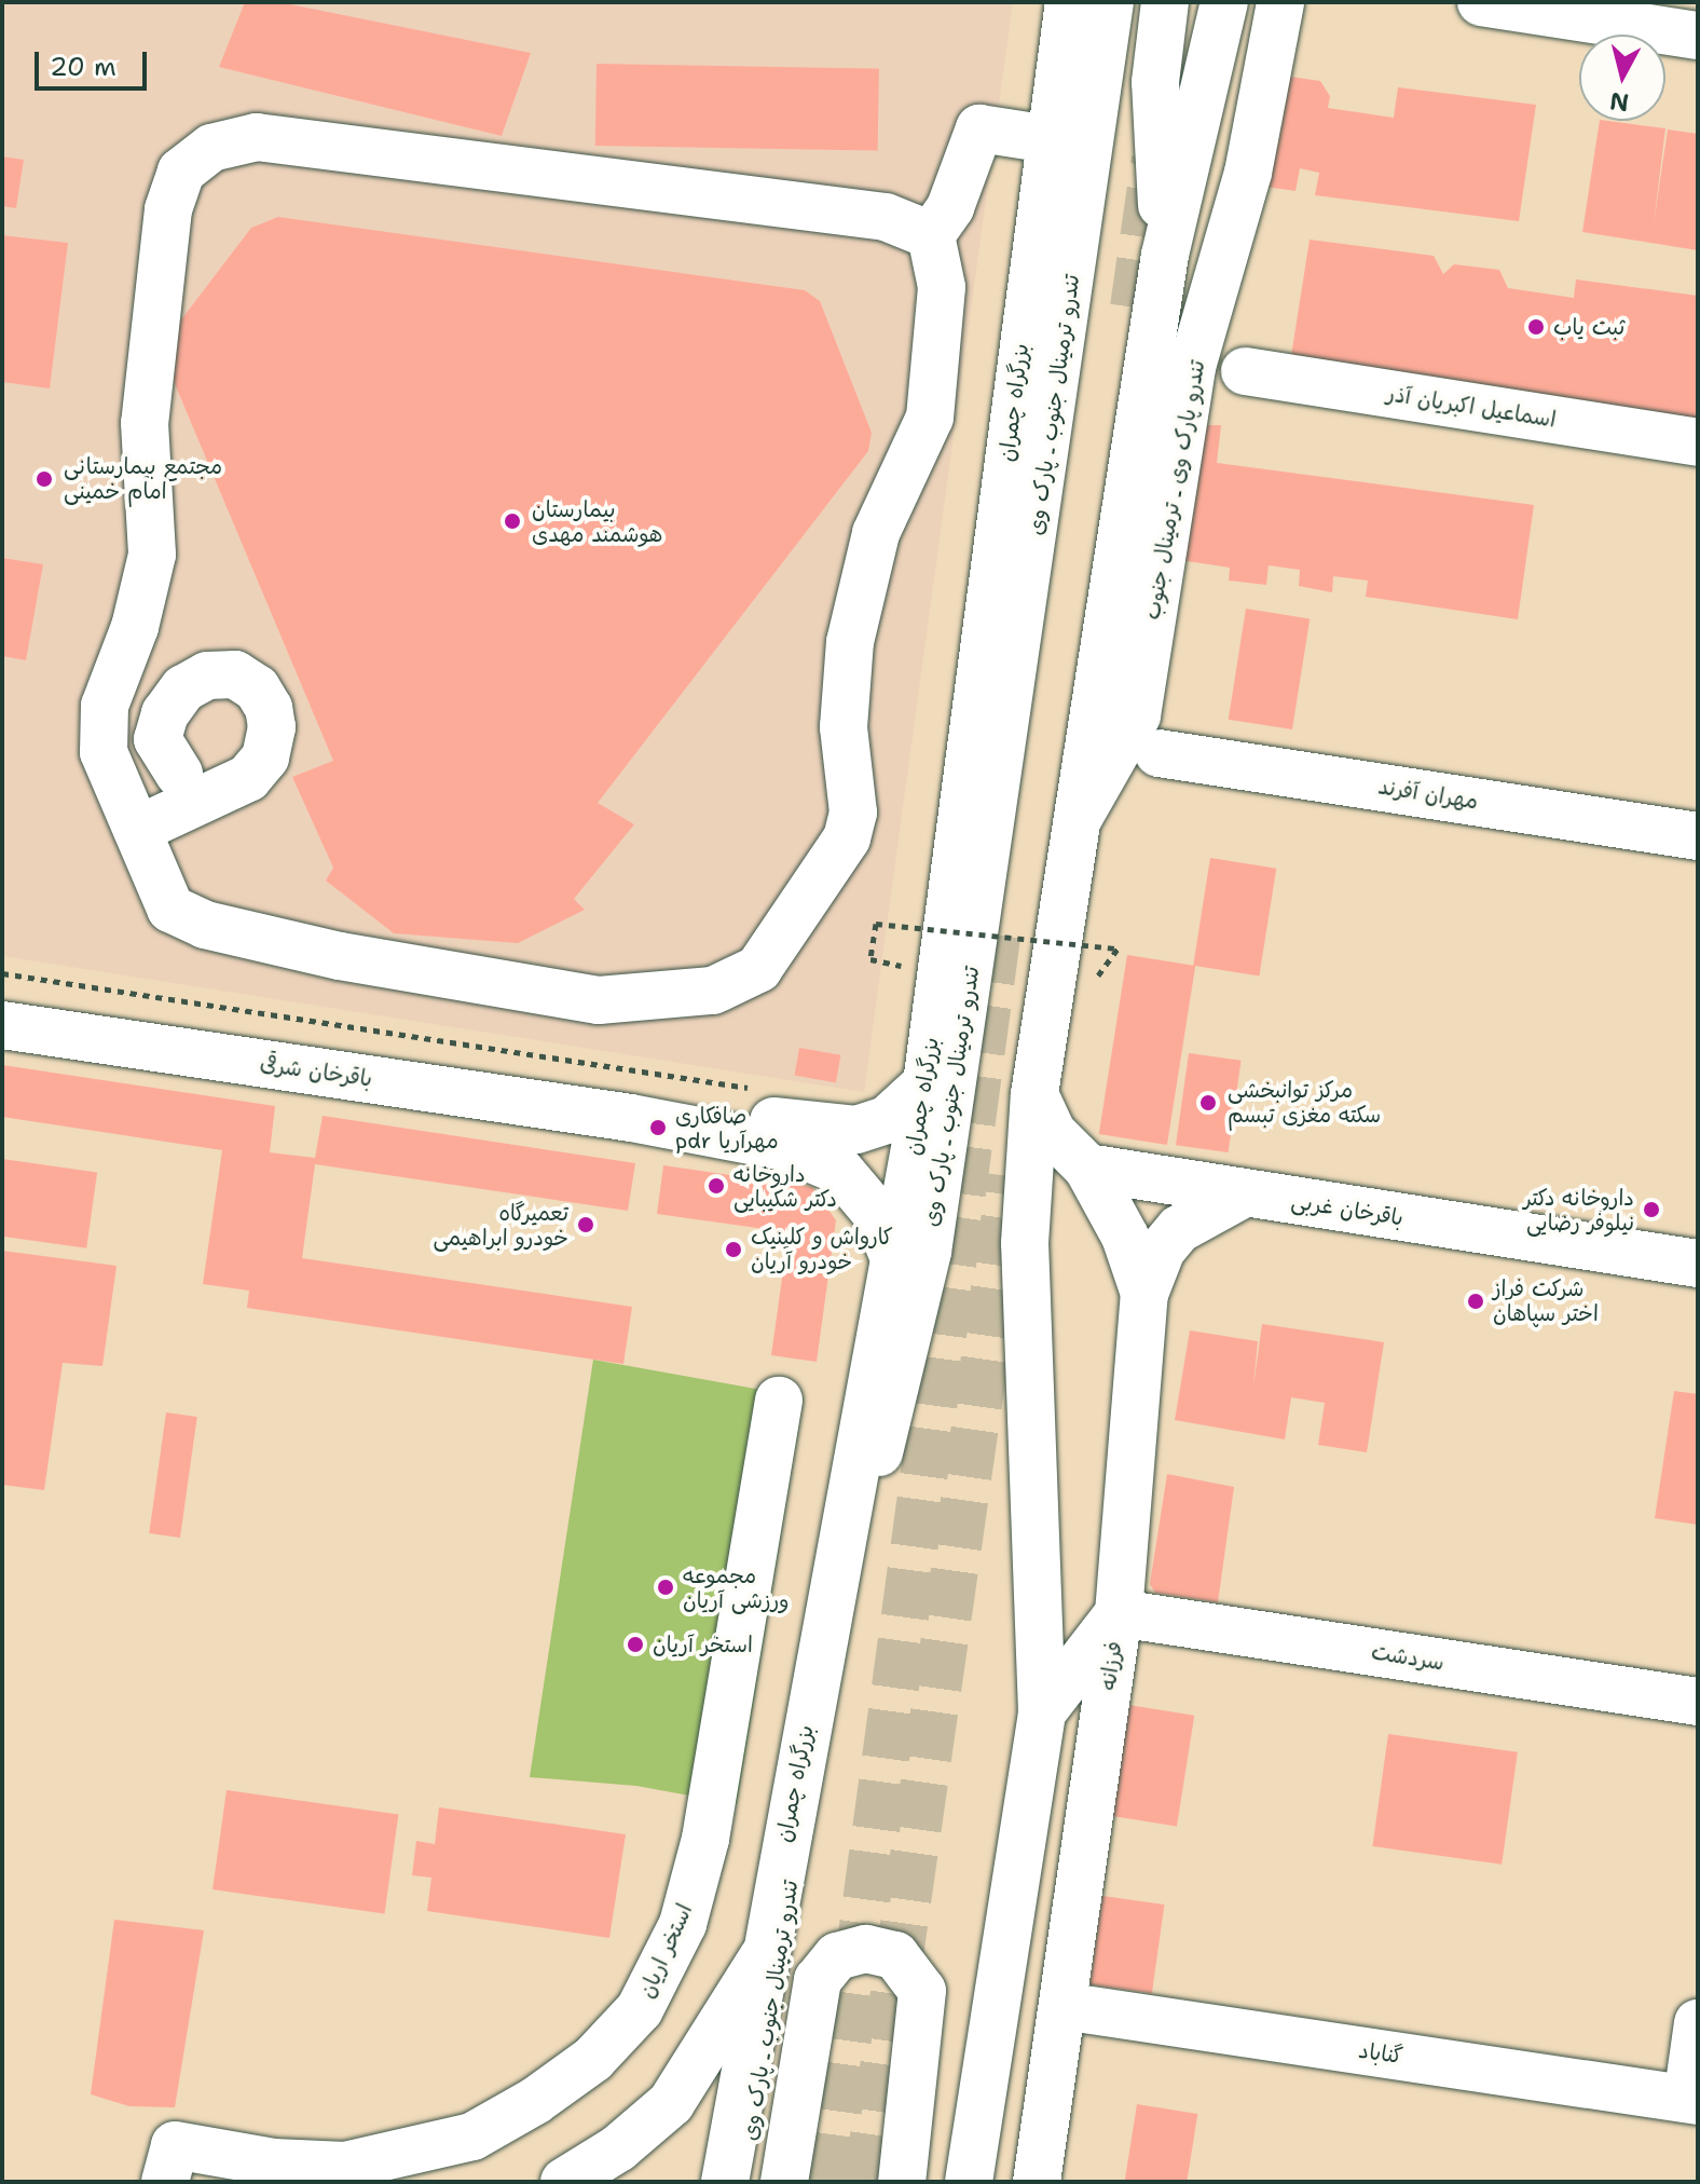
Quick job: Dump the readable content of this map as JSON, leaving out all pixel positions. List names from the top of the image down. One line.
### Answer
{"streets":{"main road":["بزرگراه چمران","تندرو ترمینال جنوب ـ پارک وی","اسماعیل اکبریان آذر","تندرو پارک وی ـ ترمینال جنوب","مهران آفرند","باقرخان شرقی","باقرخان غربی","سردشت","فرزانه","استخر اریان","گناباد"]},"crossings":[["بزرگراه چمران","تندرو ترمینال جنوب ـ پارک وی"],["باقرخان غربی","فرزانه"],["سردشت","فرزانه"],["فرزانه","گناباد"]],"places":["ثبت یاب","مجتمع بیمارستانی امام خمینی","بیمارستان هوشمند مهدی","مرکز توانبخشی سکته مغزی تبسم","صافکاری pdr مهرآریا","داروخانه دکتر شکیبایی","داروخانه دکتر نیلوفر رضایی","تعمیرگاه خودرو ابراهیمی","کارواش و کلینیک خودرو آریان","شرکت فراز اختر سپاهان","مجموعه ورزشی آریان","استخر آریان"],"scale_bar":"20 m","north":"bottom"}
